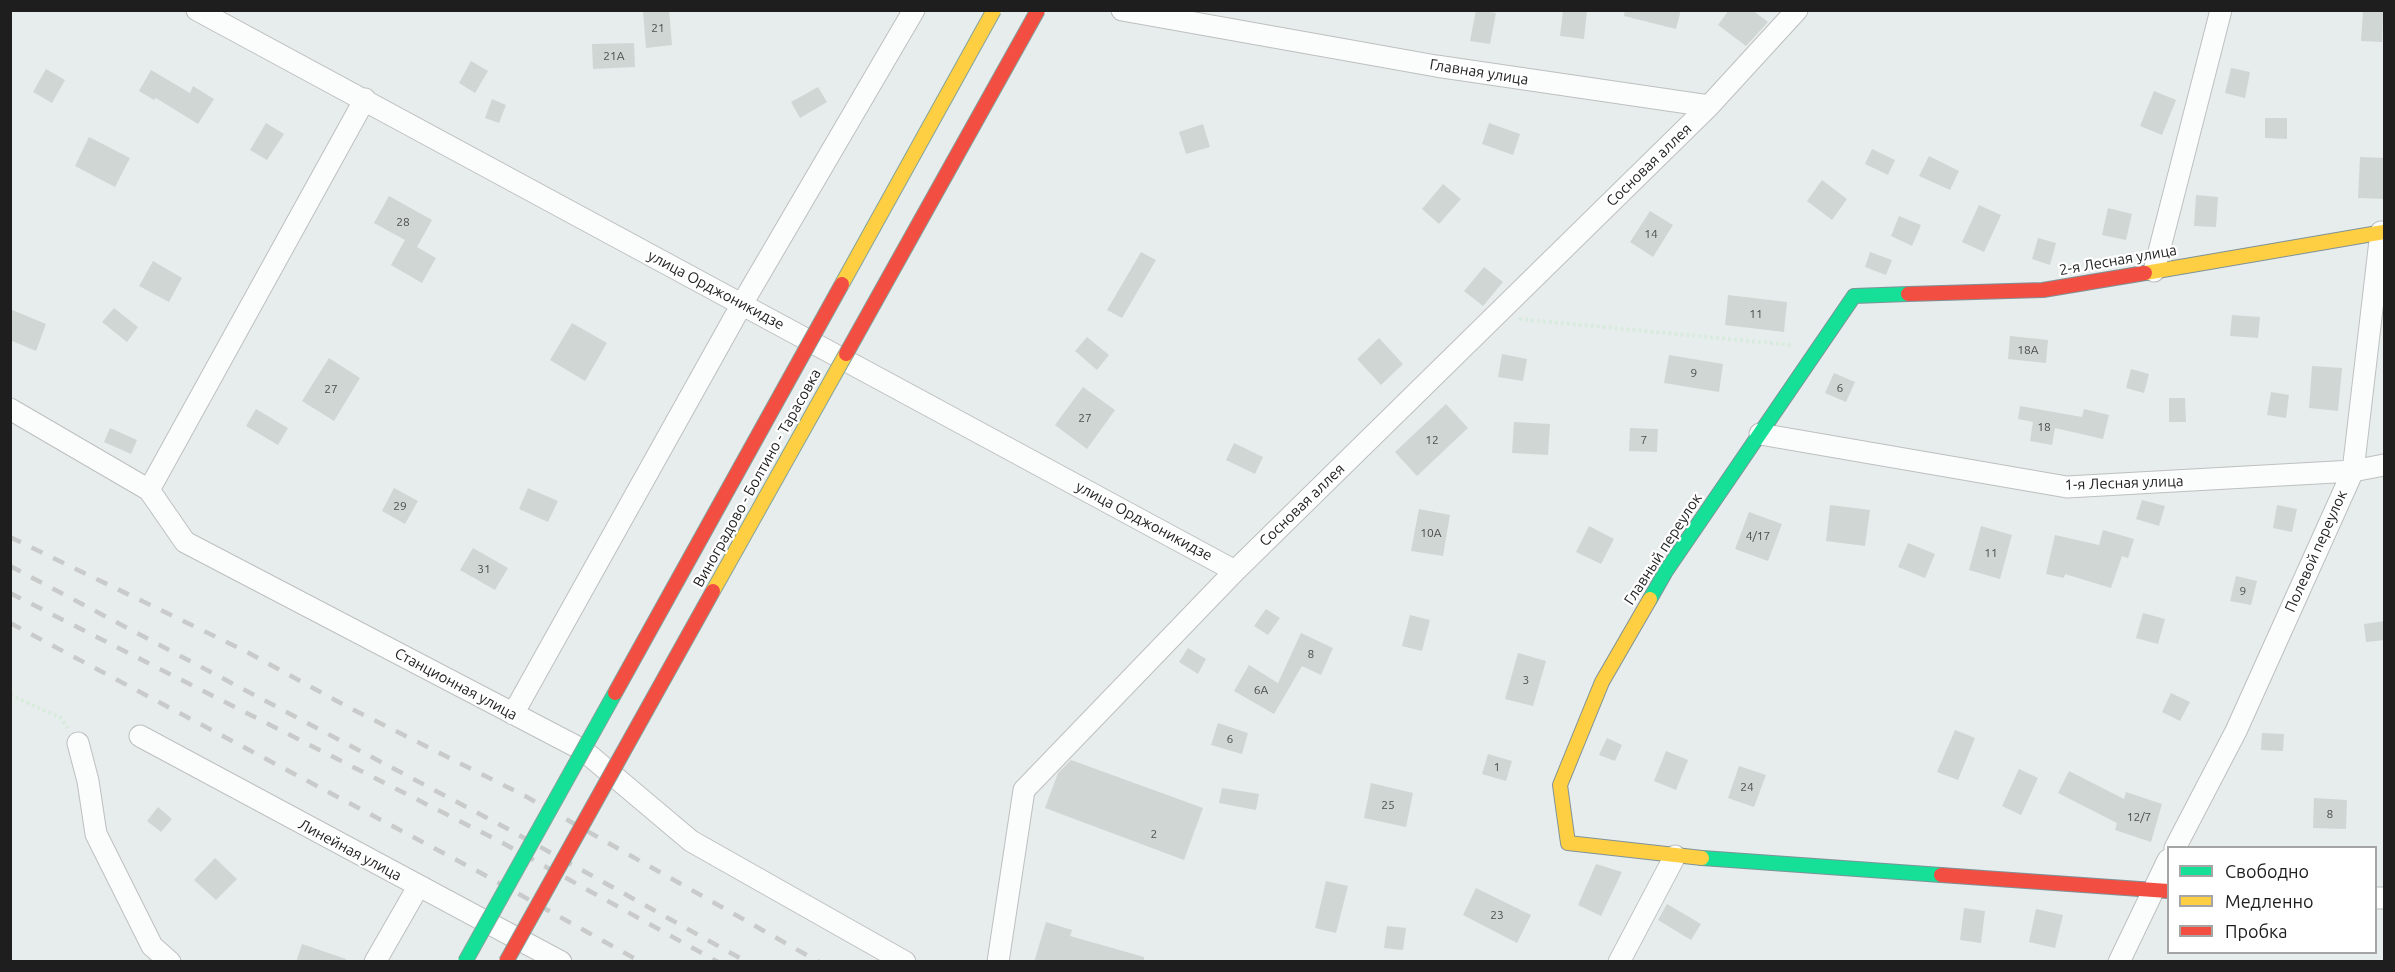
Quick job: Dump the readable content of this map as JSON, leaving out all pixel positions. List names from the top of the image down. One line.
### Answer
{"streets":{"main road":["2-я Лесная улица","Виноградово - Болтино - Тарасовка","Главный переулок"],"street":["Главная улица","Сосновая аллея","улица Орджоникидзе","1-я Лесная улица","Полевой переулок","Станционная улица","Линейная улица"]},"crossings":[["Главная улица","Сосновая аллея"],["Сосновая аллея","улица Орджоникидзе"],["2-я Лесная улица","Главный переулок"],["2-я Лесная улица","Полевой переулок"],["1-я Лесная улица","Главный переулок"],["1-я Лесная улица","Полевой переулок"]],"house_numbers":["21","21А","28","14","11","18А","9","6","27","27","18","12","7","29","10А","4/17","11","31","9","8","3","6А","6","1","24","25","8","12/7","2","23"],"legend":["Свободно","Медленно","Пробка"]}
